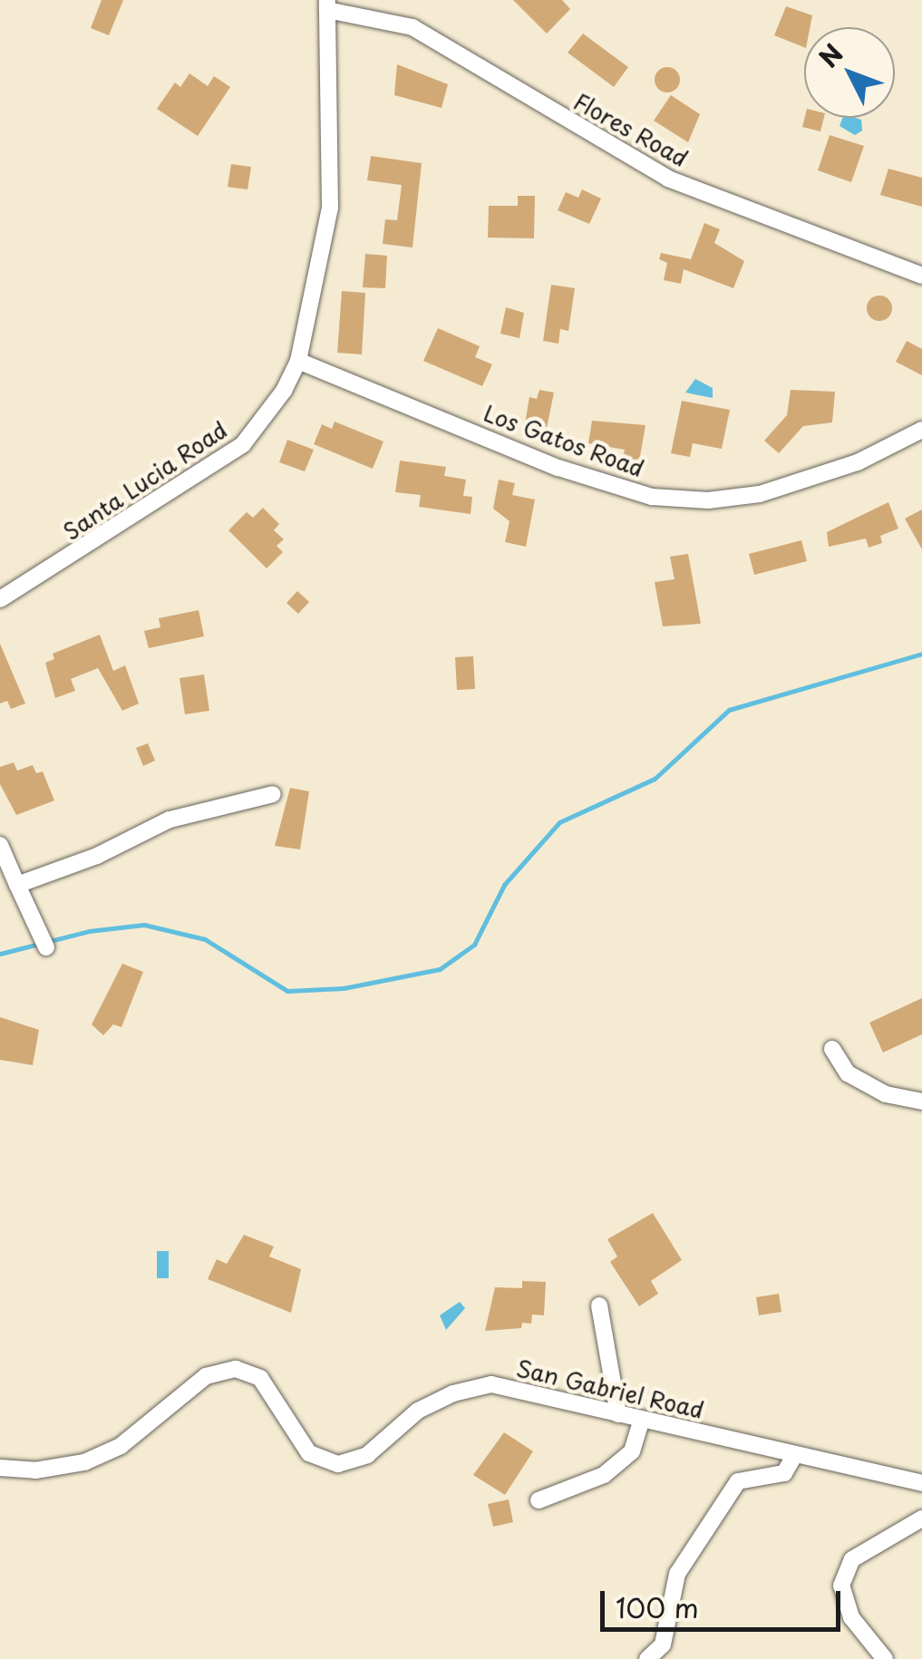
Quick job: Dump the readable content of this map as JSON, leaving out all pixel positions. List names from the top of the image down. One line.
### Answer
{"streets":{"street":["Flores Road","Los Gatos Road","Santa Lucia Road","San Gabriel Road"]},"crossings":[["Flores Road","Santa Lucia Road"],["Los Gatos Road","Santa Lucia Road"]],"scale_bar":"100 m","north":"top left"}
